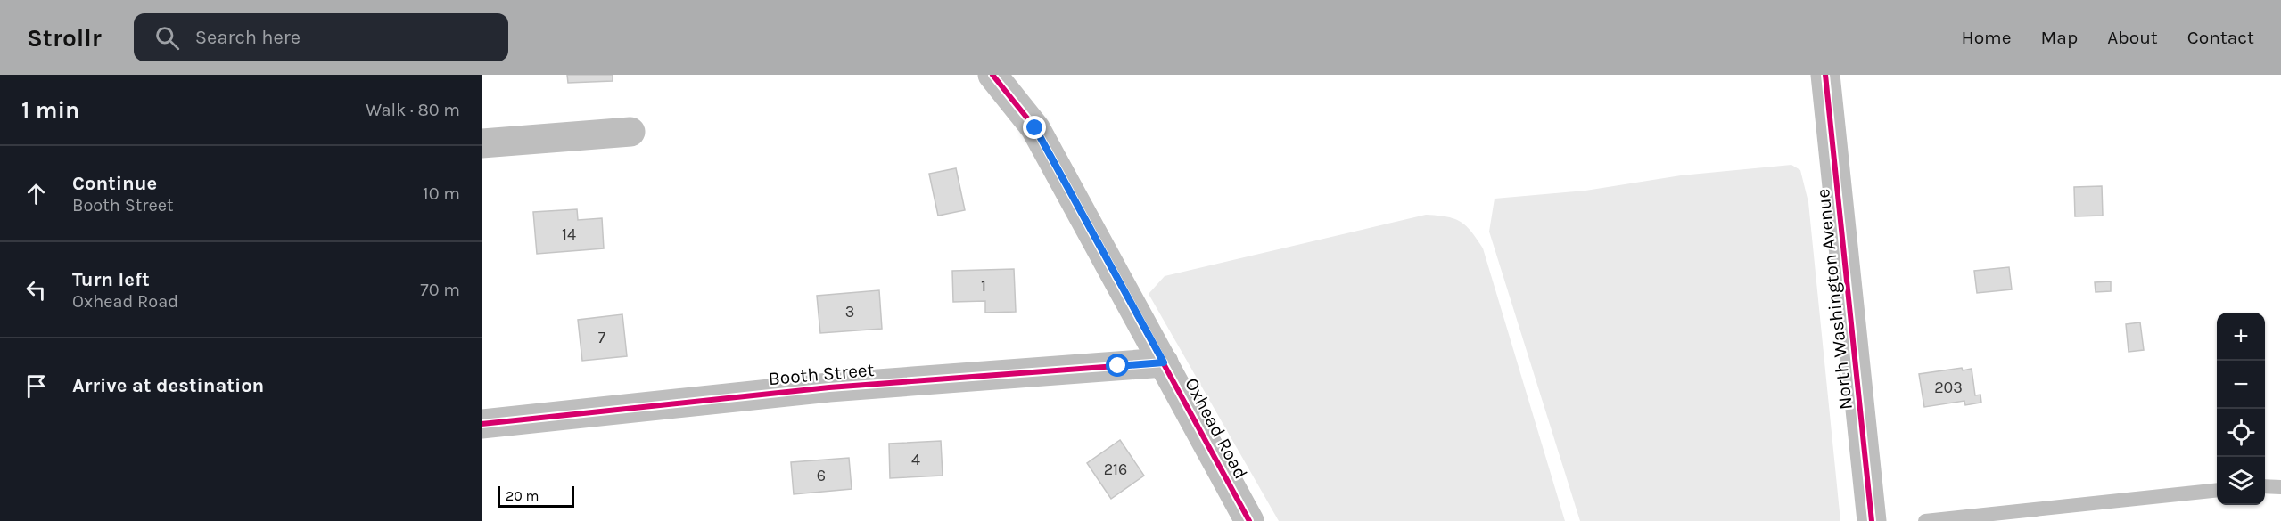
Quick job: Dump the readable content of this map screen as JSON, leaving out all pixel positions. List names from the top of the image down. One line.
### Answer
{"streets":{"street":["North Washington Avenue","Booth Street","Oxhead Road"]},"crossings":[["Booth Street","Oxhead Road"]],"house_numbers":["14","1","3","7","203","4","216","6"],"scale_bar":"20 m","page":{"header":"Strollr","search":"Search here","nav":["Home","Map","About","Contact"],"heading":["1 min","Walk · 80 m"],"list":[["Continue","Booth Street","10 m"],["Turn left","Oxhead Road","70 m"],"Arrive at destination"],"map_buttons":["+","−"],"scale":"20 m"}}
